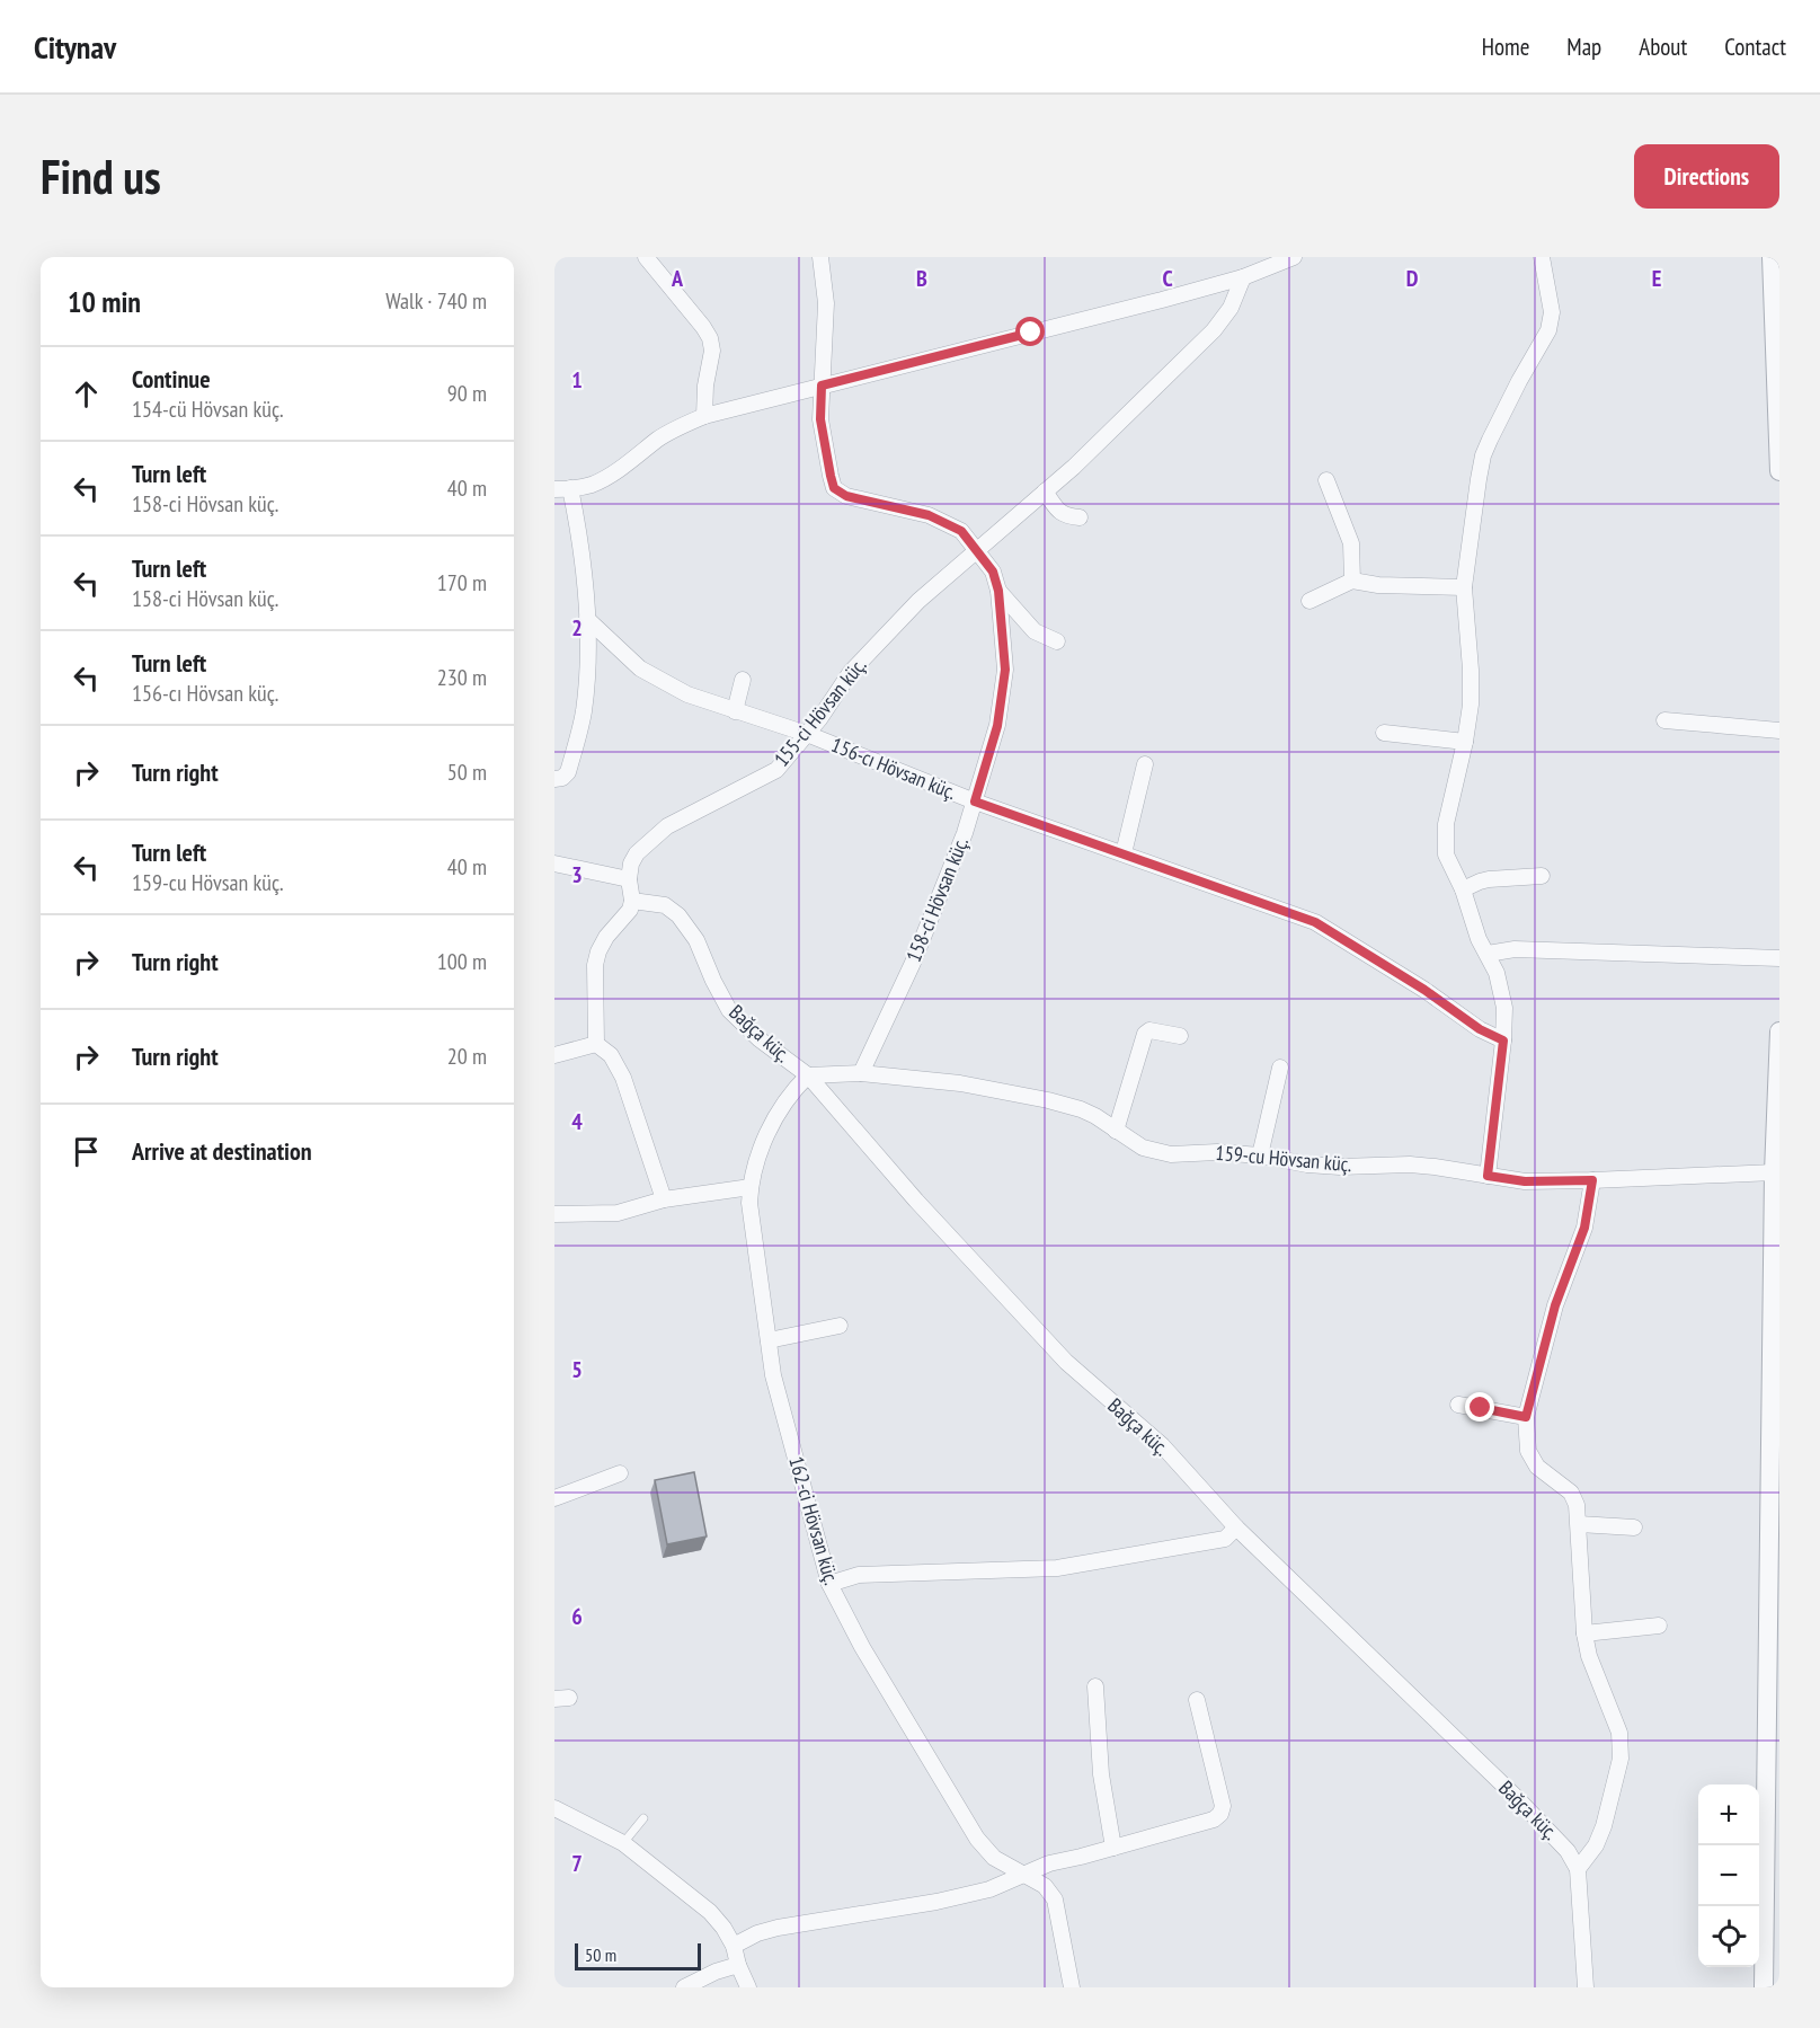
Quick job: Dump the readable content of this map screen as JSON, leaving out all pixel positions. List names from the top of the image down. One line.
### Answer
{"streets":{"street":["155-ci Hövsan küç.","156-cı Hövsan küç.","158-ci Hövsan küç.","Bağça küç.","159-cu Hövsan küç.","162-ci Hövsan küç."]},"crossings":[["155-ci Hövsan küç.","156-cı Hövsan küç."],["155-ci Hövsan küç.","158-ci Hövsan küç."],["156-cı Hövsan küç.","158-ci Hövsan küç."],["158-ci Hövsan küç.","159-cu Hövsan küç."],["Bağça küç.","159-cu Hövsan küç."],["Bağça küç.","162-ci Hövsan küç."],["159-cu Hövsan küç.","162-ci Hövsan küç."]],"scale_bar":"50 m","page":{"header":"Citynav","nav":["Home","Map","About","Contact"],"buttons":"Directions","title":"Find us","heading":["10 min","Walk · 740 m"],"list":[["Continue","154-cü Hövsan küç.","90 m"],["Turn left","158-ci Hövsan küç.","40 m"],["Turn left","158-ci Hövsan küç.","170 m"],["Turn left","156-cı Hövsan küç.","230 m"],["Turn right","50 m"],["Turn left","159-cu Hövsan küç.","40 m"],["Turn right","100 m"],["Turn right","20 m"],"Arrive at destination"],"map_buttons":["+","−"],"scale":"50 m"},"grid":{"columns":["A","B","C","D","E"],"rows":["1","2","3","4","5","6","7"]}}
